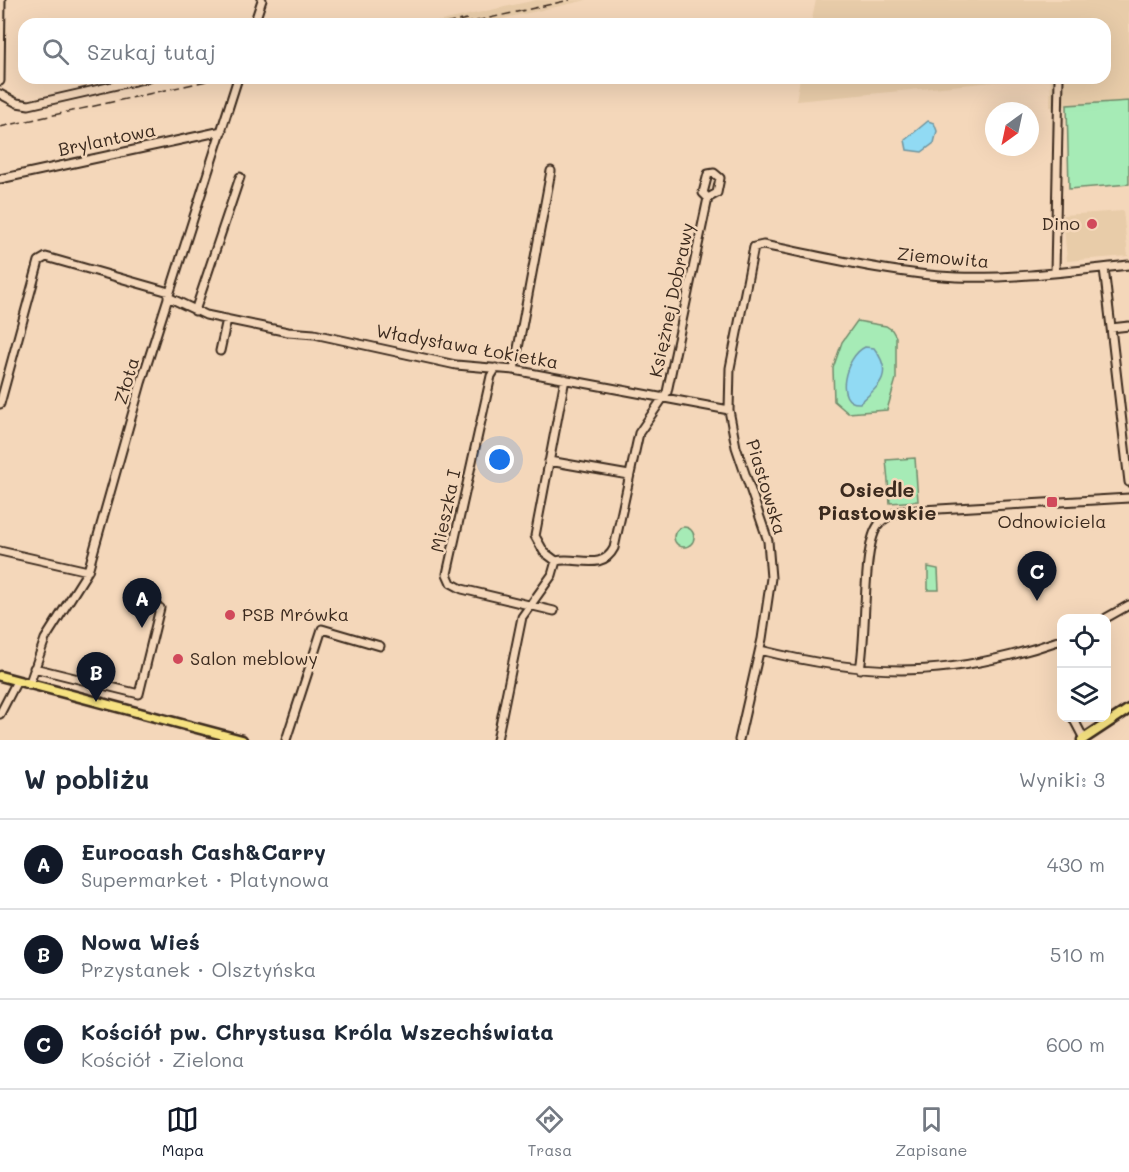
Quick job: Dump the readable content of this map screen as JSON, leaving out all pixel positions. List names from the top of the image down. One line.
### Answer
{"streets":{"street":["Brylantowa","Ziemowita","Księżnej Dobrawy","Władysława Łokietka","Złota","Piastowska","Mieszka I"]},"crossings":[["Brylantowa","Złota"],["Ziemowita","Piastowska"],["Księżnej Dobrawy","Władysława Łokietka"],["Władysława Łokietka","Złota"],["Władysława Łokietka","Piastowska"],["Władysława Łokietka","Mieszka I"]],"districts":["Osiedle Piastowskie"],"places":{"other":["Dino","PSB Mrówka","Salon meblowy"],"transit":["Odnowiciela"]},"north":"bottom left","page":{"search":"Szukaj tutaj","pins":["C","A","B"],"heading":["W pobliżu","Wyniki: 3"],"list":[{"mark":"A","name":"Eurocash Cash&Carry","note":"Supermarket · Platynowa","value":"430 m"},{"mark":"B","name":"Nowa Wieś","note":"Przystanek · Olsztyńska","value":"510 m"},{"mark":"C","name":"Kościół pw. Chrystusa Króla Wszechświata","note":"Kościół · Zielona","value":"600 m"}],"nav":["Mapa","Trasa","Zapisane"]}}
